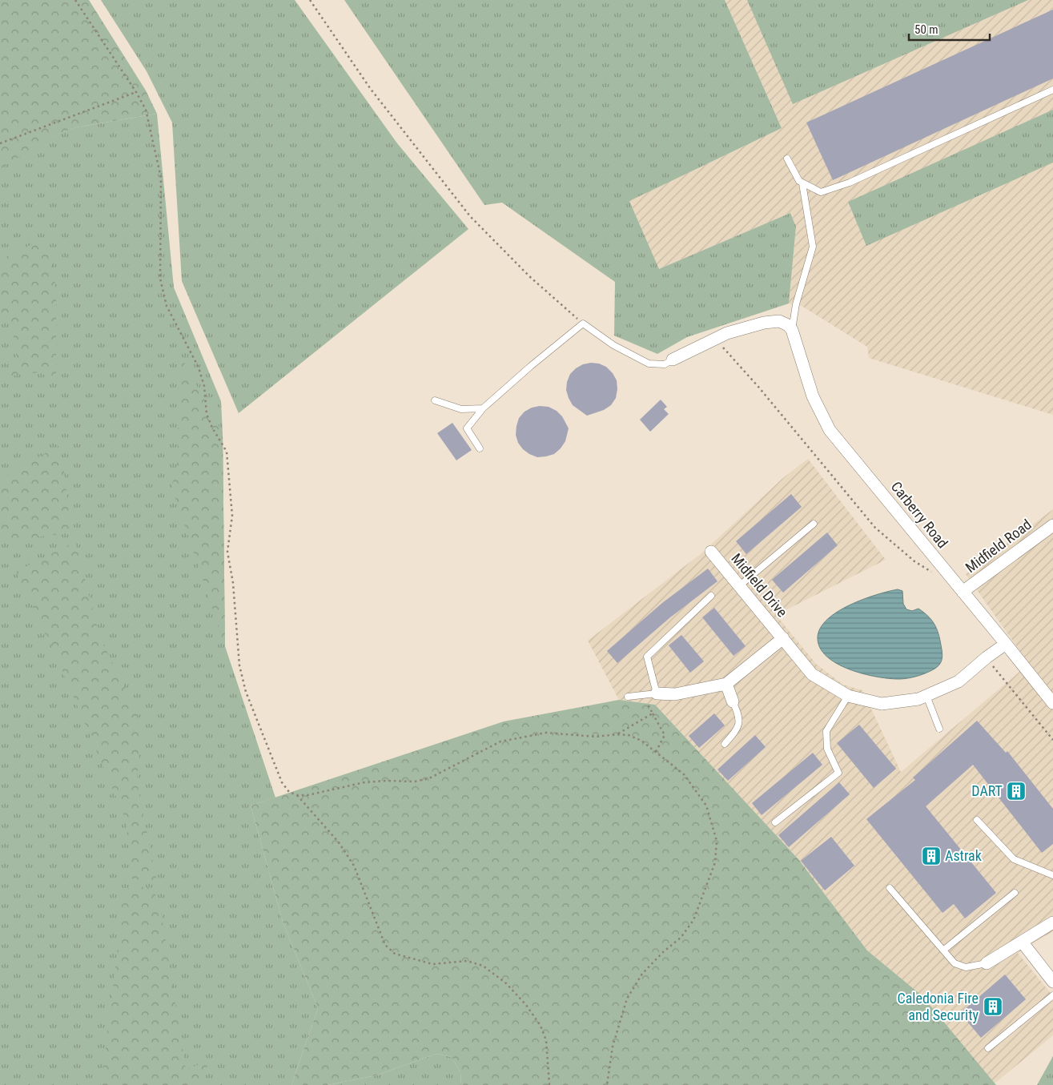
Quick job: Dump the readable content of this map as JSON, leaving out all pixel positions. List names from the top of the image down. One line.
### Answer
{"streets":{"street":["Carberry Road","Midfield Road","Midfield Drive"]},"crossings":[["Carberry Road","Midfield Road"],["Carberry Road","Midfield Drive"]],"places":{"building":["DART","Astrak","Caledonia Fire and Security"]},"scale_bar":"50 m"}
